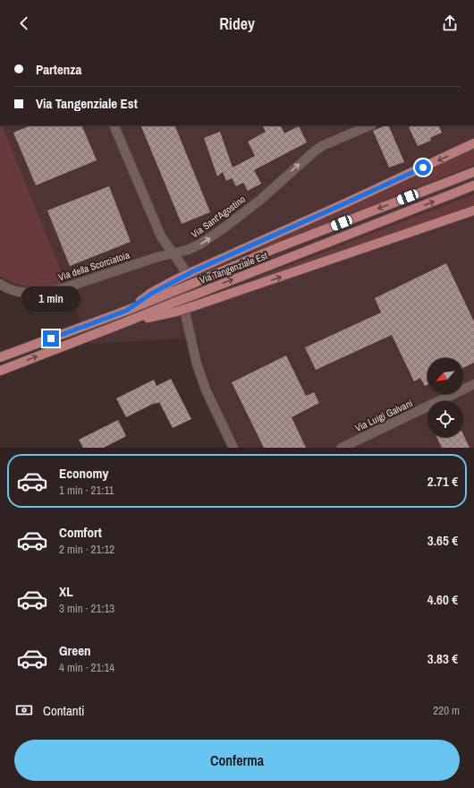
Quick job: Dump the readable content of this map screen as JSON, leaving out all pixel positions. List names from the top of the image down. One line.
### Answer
{"streets":{"main road":["Via Tangenziale Est"],"street":["Via Sant'Agostino","Via della Scorciatoia","Via Luigi Galvani"]},"crossings":[["Via Sant'Agostino","Via della Scorciatoia"]],"one_way":["Via Sant'Agostino"],"north":"bottom left","page":{"header":"Ridey","banner":["Partenza","Via Tangenziale Est"],"bubble":"1 min","list":[{"name":"Economy","note":"1 min · 21:11","value":"2.71 €"},{"name":"Comfort","note":"2 min · 21:12","value":"3.65 €"},{"name":"XL","note":"3 min · 21:13","value":"4.60 €"},{"name":"Green","note":"4 min · 21:14","value":"3.83 €"}],"pay":["Contanti","220 m"],"buttons":"Conferma"}}
